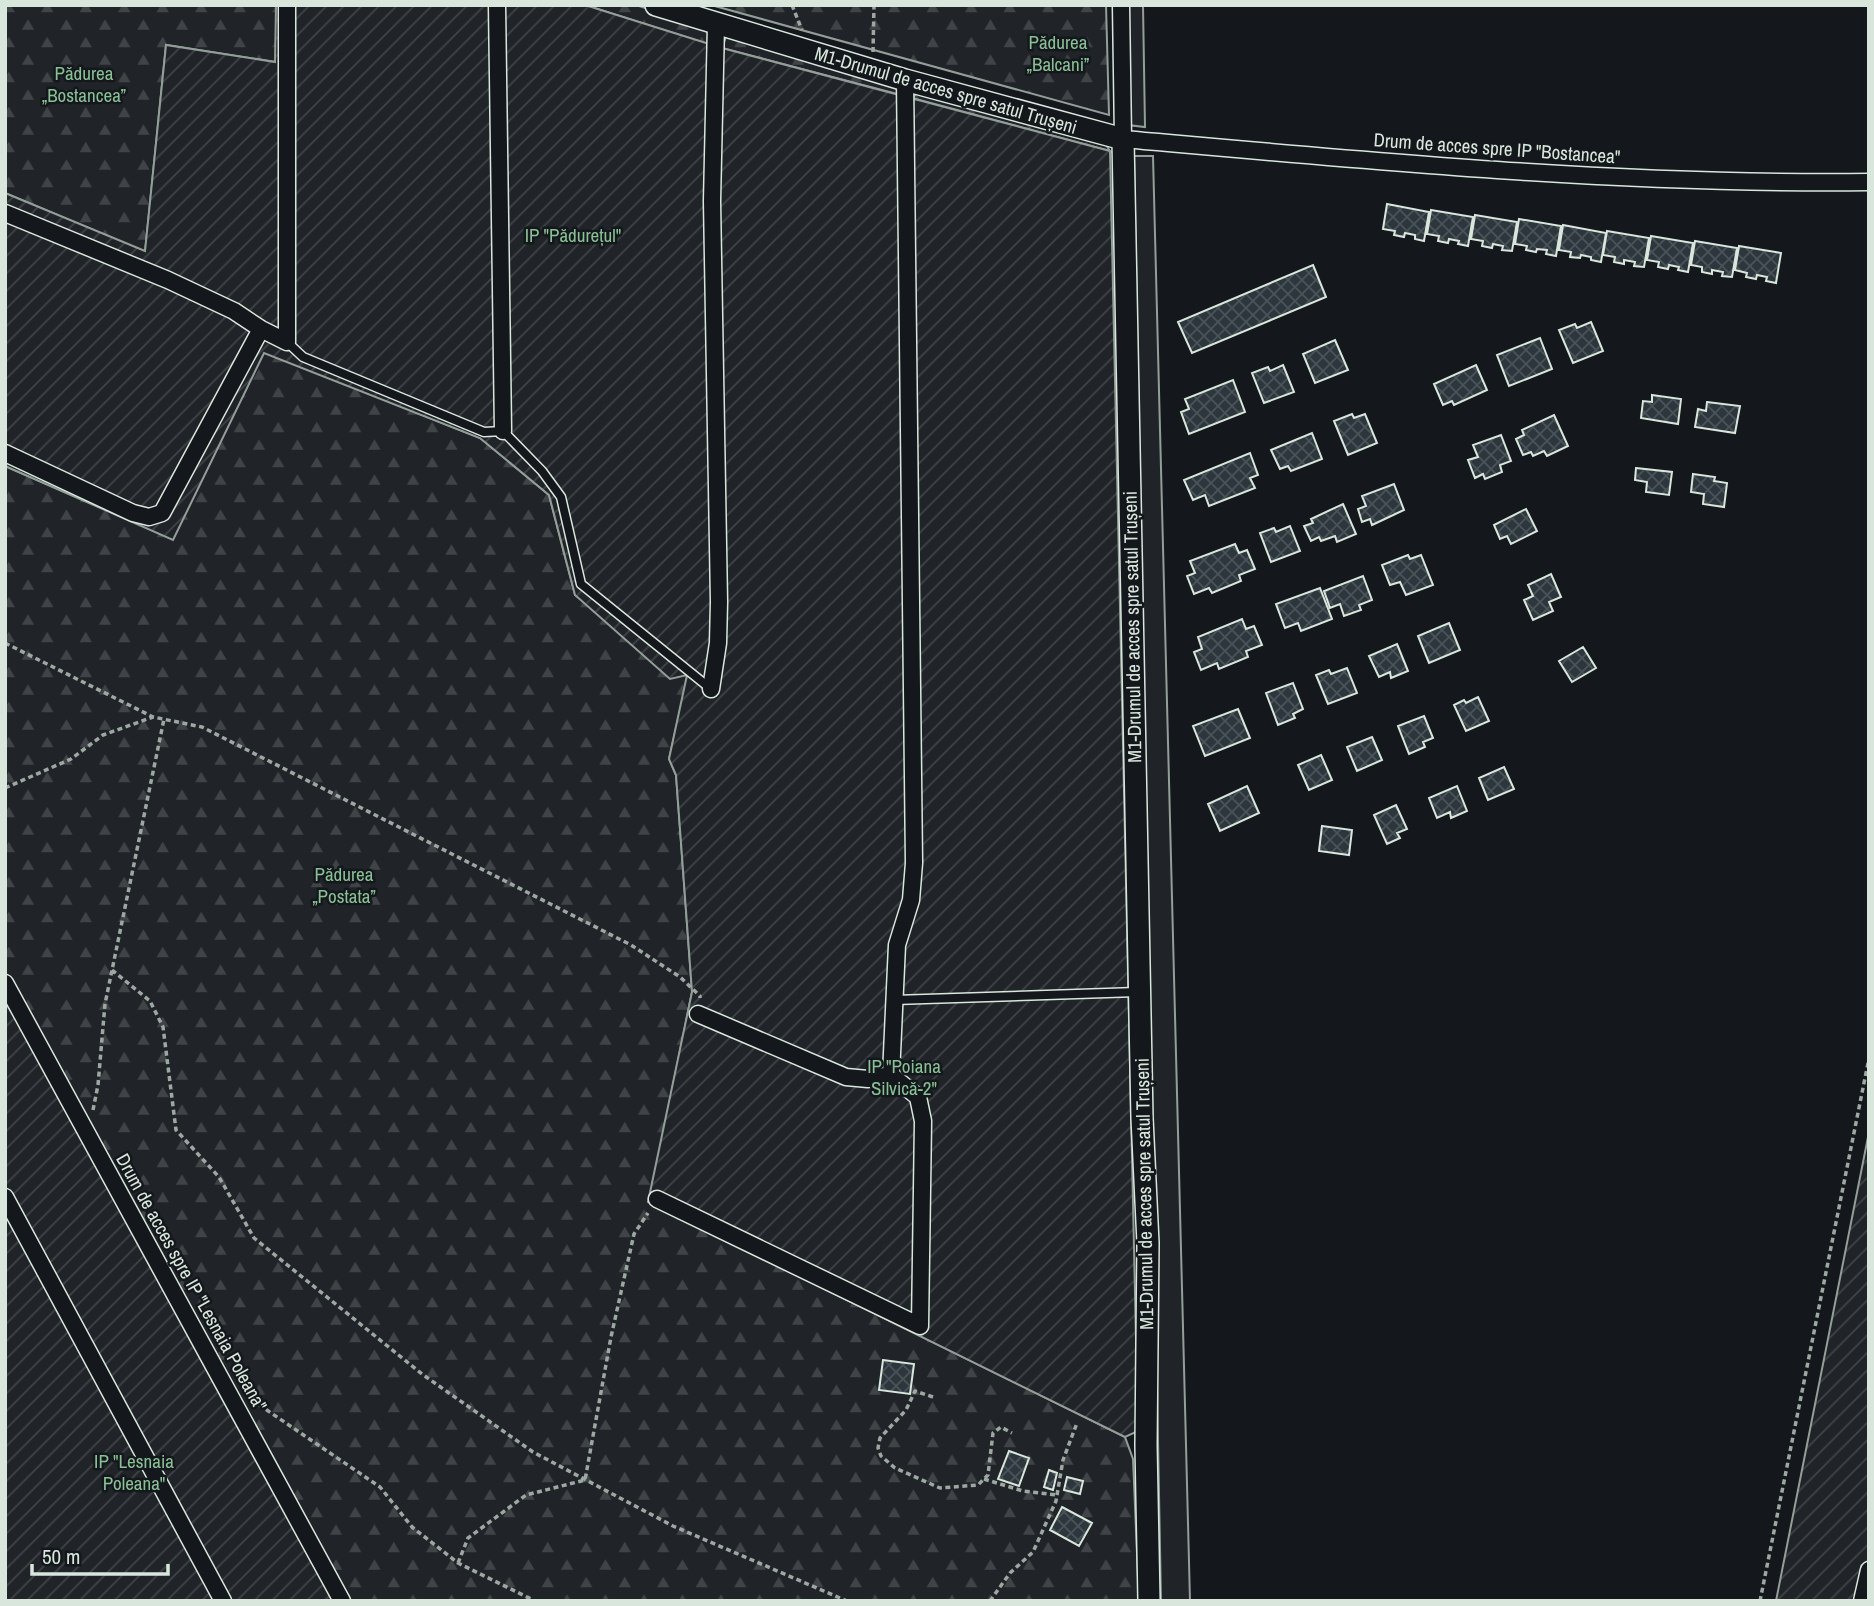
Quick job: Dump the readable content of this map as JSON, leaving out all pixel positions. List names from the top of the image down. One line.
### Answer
{"streets":{"street":["M1-Drumul de acces spre satul Trușeni","Drum de acces spre IP \"Bostancea\"","Drum de acces spre IP \"Lesnaia Poleana\""]},"crossings":[["M1-Drumul de acces spre satul Trușeni","Drum de acces spre IP \"Bostancea\""]],"parks":["Pădurea „Balcani”","Pădurea „Bostancea”","IP \"Pădurețul\"","Pădurea „Postata”","IP \"Poiana Silvică-2\"","IP \"Lesnaia Poleana\""],"scale_bar":"50 m"}
